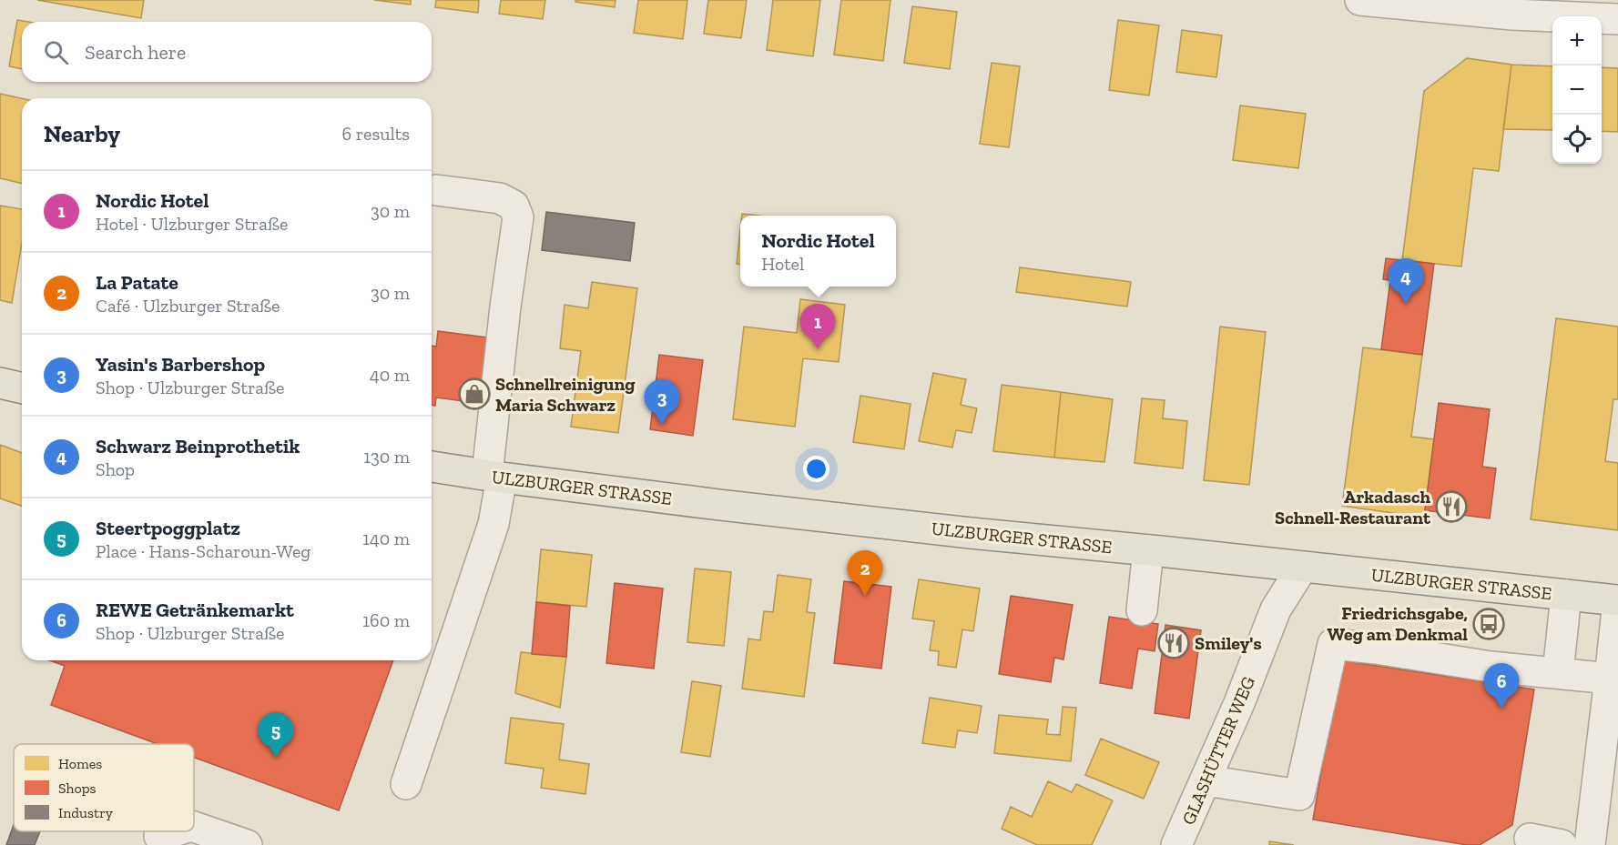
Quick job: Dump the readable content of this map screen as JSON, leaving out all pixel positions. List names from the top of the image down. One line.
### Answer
{"streets":{"main road":["ULZBURGER STRASSE"],"street":["GLASHÜTTER WEG"]},"crossings":[["ULZBURGER STRASSE","GLASHÜTTER WEG"]],"places":{"shop":["Schnellreinigung Maria Schwarz"],"restaurant":["Arkadasch Schnell-Restaurant","Smiley's"],"bus stop":["Friedrichsgabe, Weg am Denkmal"]},"legend":["Homes","Shops","Industry"],"page":{"map_buttons":["+","−"],"search":"Search here","heading":["Nearby","6 results"],"list":[{"mark":"1","name":"Nordic Hotel","note":"Hotel · Ulzburger Straße","value":"30 m"},{"mark":"2","name":"La Patate","note":"Café · Ulzburger Straße","value":"30 m"},{"mark":"3","name":"Yasin's Barbershop","note":"Shop · Ulzburger Straße","value":"40 m"},{"mark":"4","name":"Schwarz Beinprothetik","note":"Shop","value":"130 m"},{"mark":"5","name":"Steertpoggplatz","note":"Place · Hans-Scharoun-Weg","value":"140 m"},{"mark":"6","name":"REWE Getränkemarkt","note":"Shop · Ulzburger Straße","value":"160 m"}],"popup":["Nordic Hotel","Hotel"],"pins":["4","1","3","2","6","5"]}}
